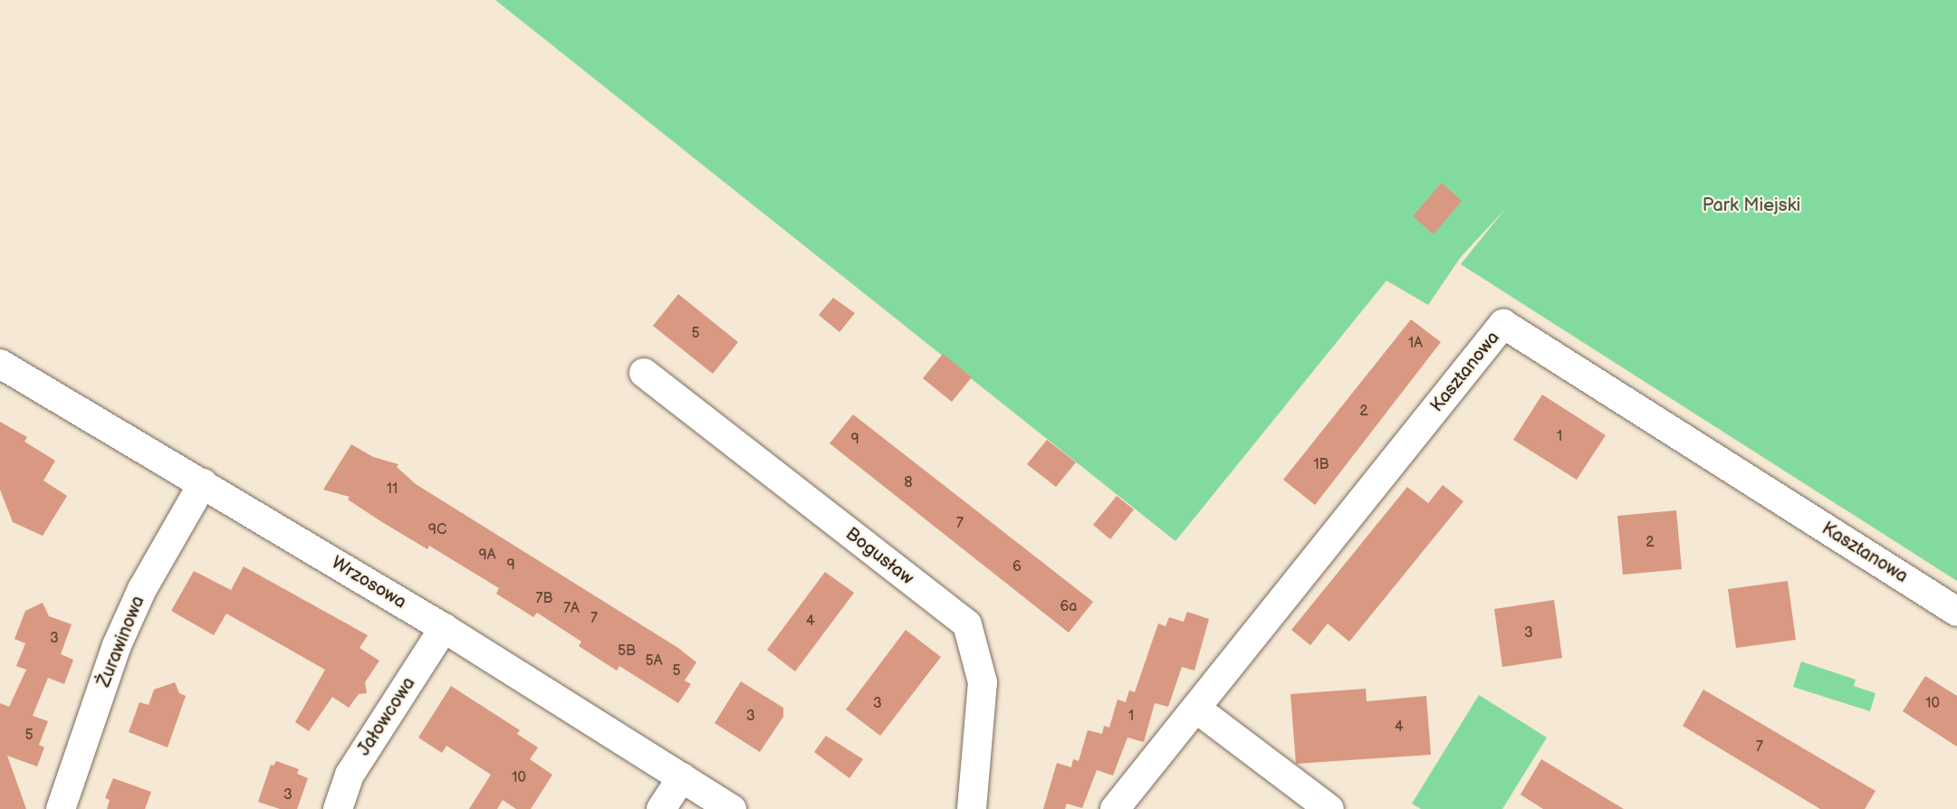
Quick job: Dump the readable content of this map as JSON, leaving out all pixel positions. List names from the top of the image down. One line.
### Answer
{"streets":{"street":["Kasztanowa","Bogusław","Wrzosowa","Żurawinowa","Jałowcowa"]},"crossings":[["Wrzosowa","Żurawinowa"],["Wrzosowa","Jałowcowa"]],"parks":["Park Miejski"],"house_numbers":["5","1A","2","1","9","1B","8","11","7","9C","2","9A","9","6","7B","6a","7A","7","4","3","3","5B","5A","5","3","10","3","1","4","5","7","10","3"]}
